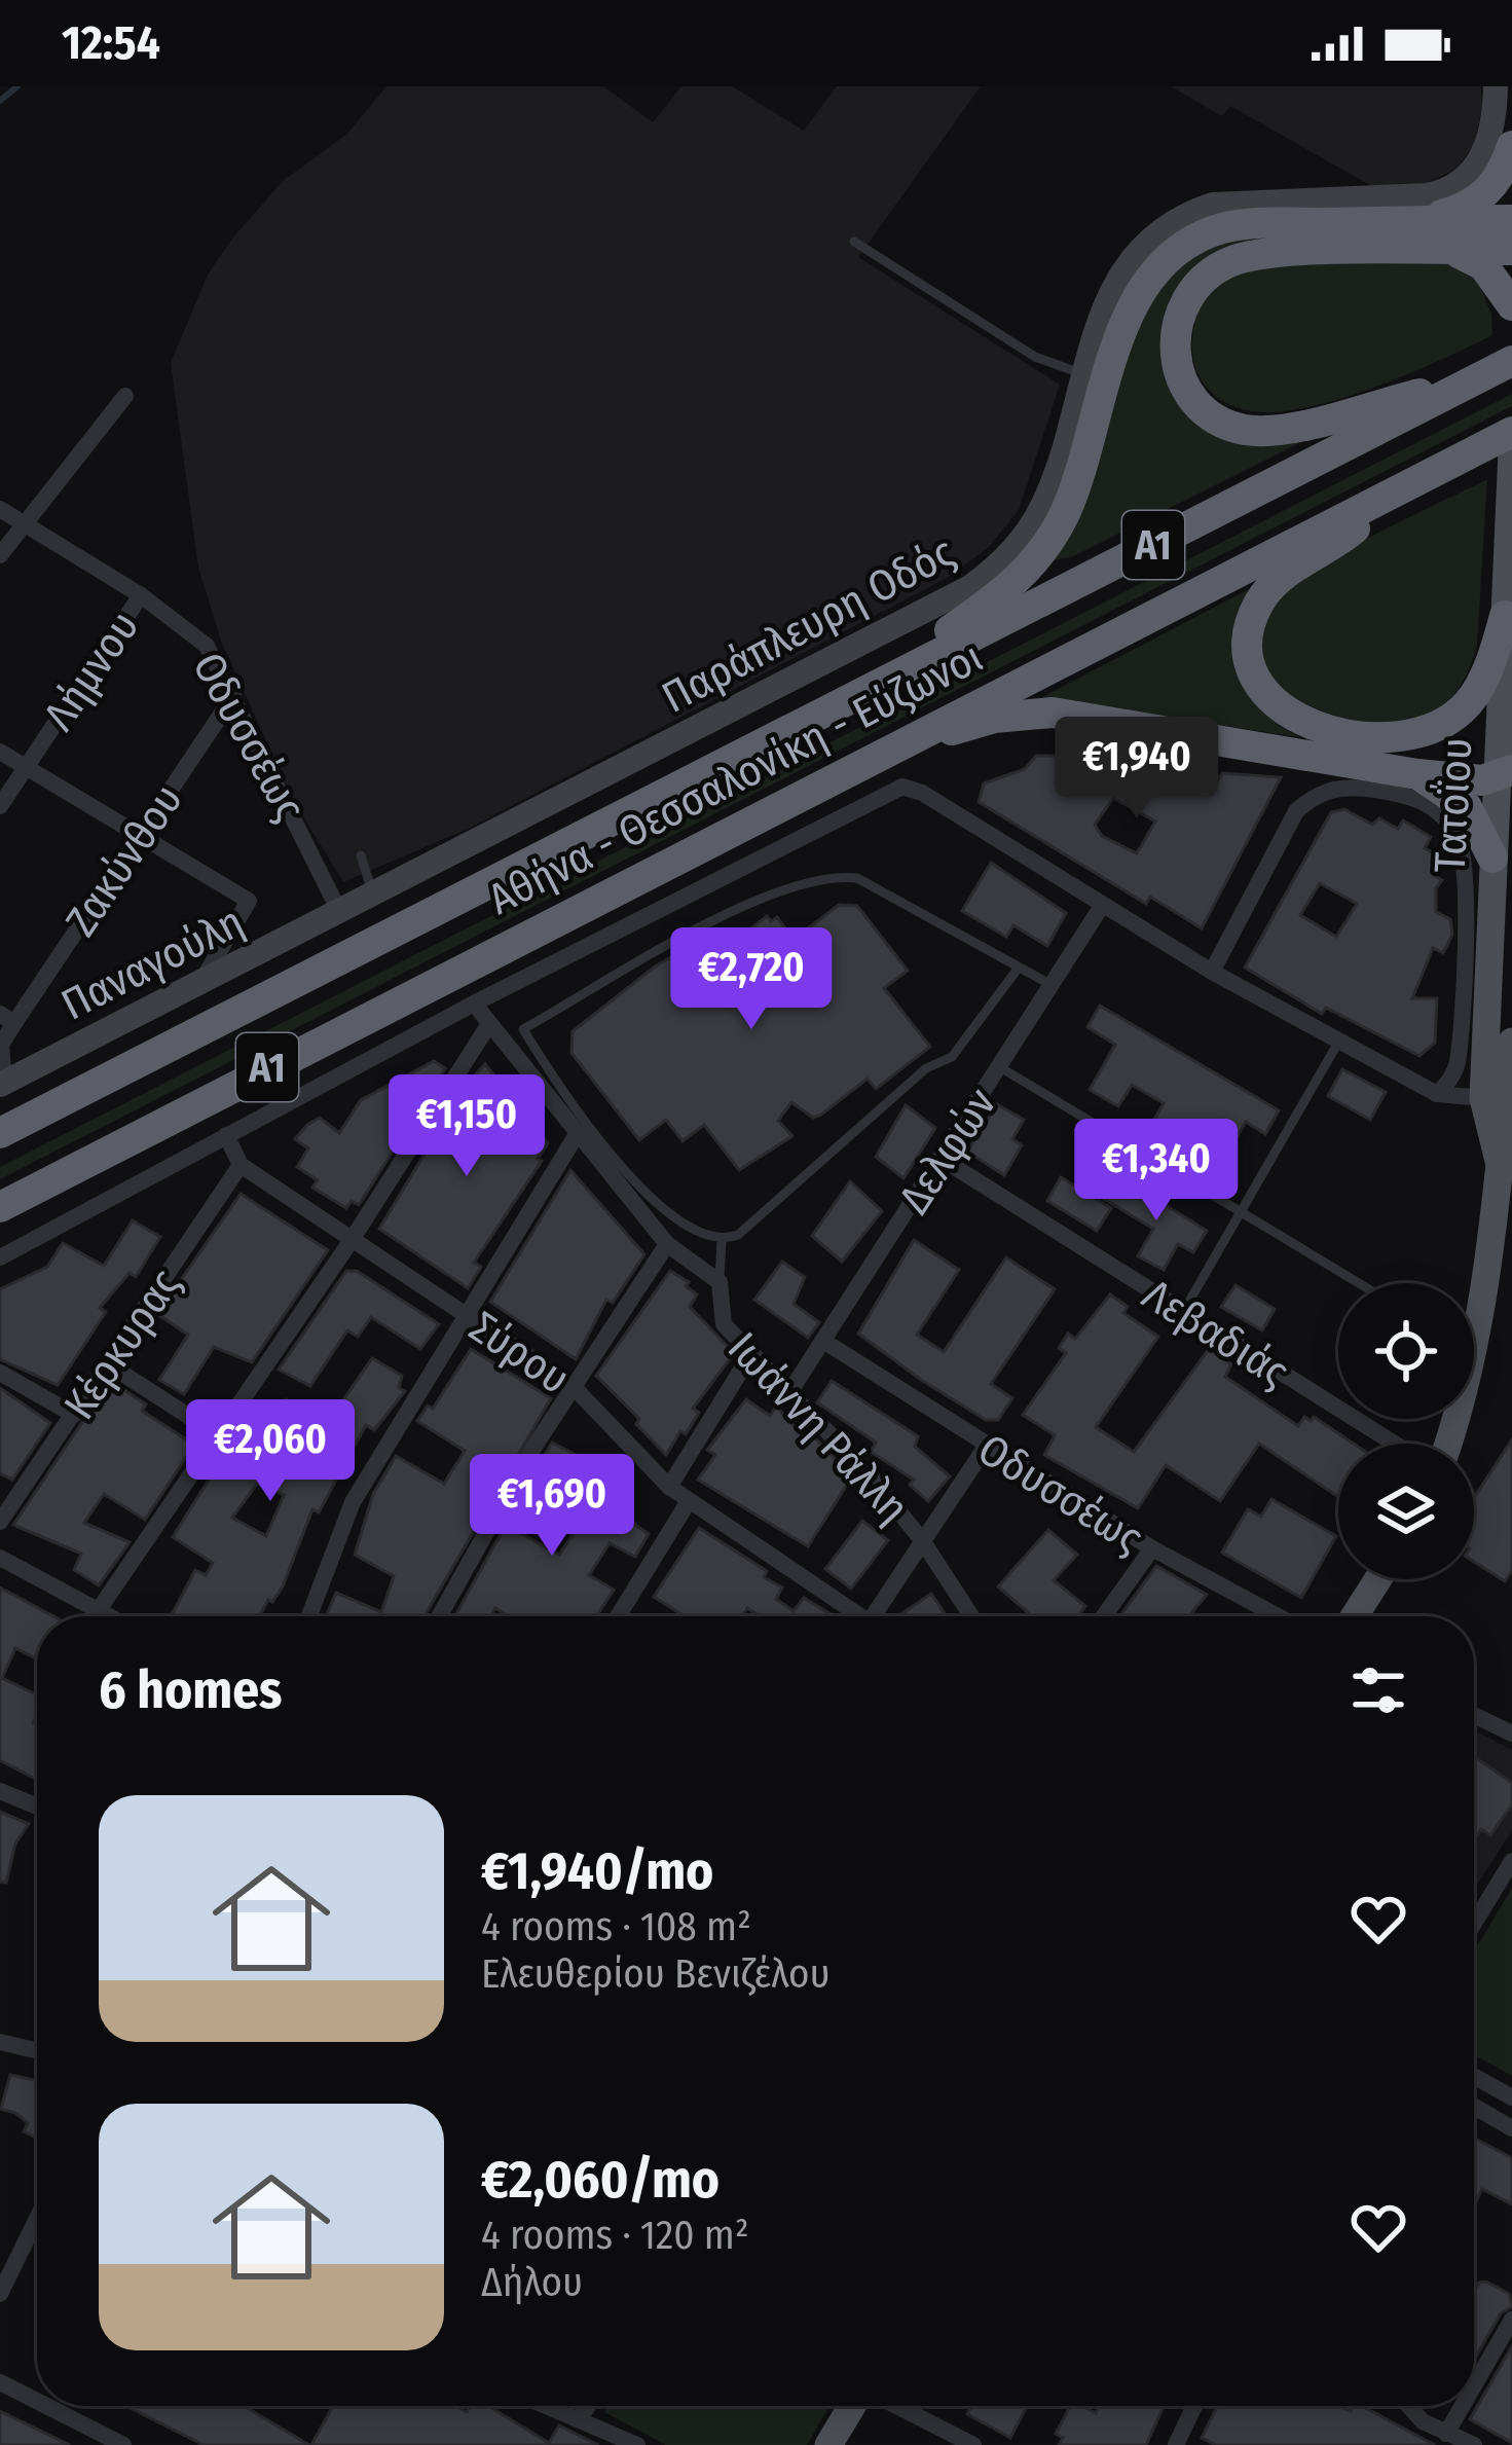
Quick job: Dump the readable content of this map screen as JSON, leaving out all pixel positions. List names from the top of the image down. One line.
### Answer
{"streets":{"highway":["Α1","Αθήνα - Θεσσαλονίκη - Εύζωνοι"],"main road":["Τατοΐου"],"street":["Παράπλευρη Οδός","Λήμνου","Οδυσσέως","Ζακύνθου","Παναγούλη","Δελφών","Λεβαδιάς","Κέρκυρας","Σύρου","Ιωάννη Ράλλη"]},"crossings":[["Παράπλευρη Οδός","Οδυσσέως"],["Παράπλευρη Οδός","Παναγούλη"],["Λήμνου","Οδυσσέως"],["Οδυσσέως","Ζακύνθου"],["Οδυσσέως","Παναγούλη"],["Οδυσσέως","Δελφών"],["Δελφών","Λεβαδιάς"],["Δελφών","Ιωάννη Ράλλη"],["Κέρκυρας","Σύρου"]],"page":{"status":"12:54","price":["€1,940","€2,720","€1,150","€1,340","€2,060","€1,690"],"heading":"6 homes","list":[{"name":"€1,940/mo","note":"4 rooms · 108 m² · Ελευθερίου Βενιζέλου"},{"name":"€2,060/mo","note":"4 rooms · 120 m² · Δήλου"}]}}
